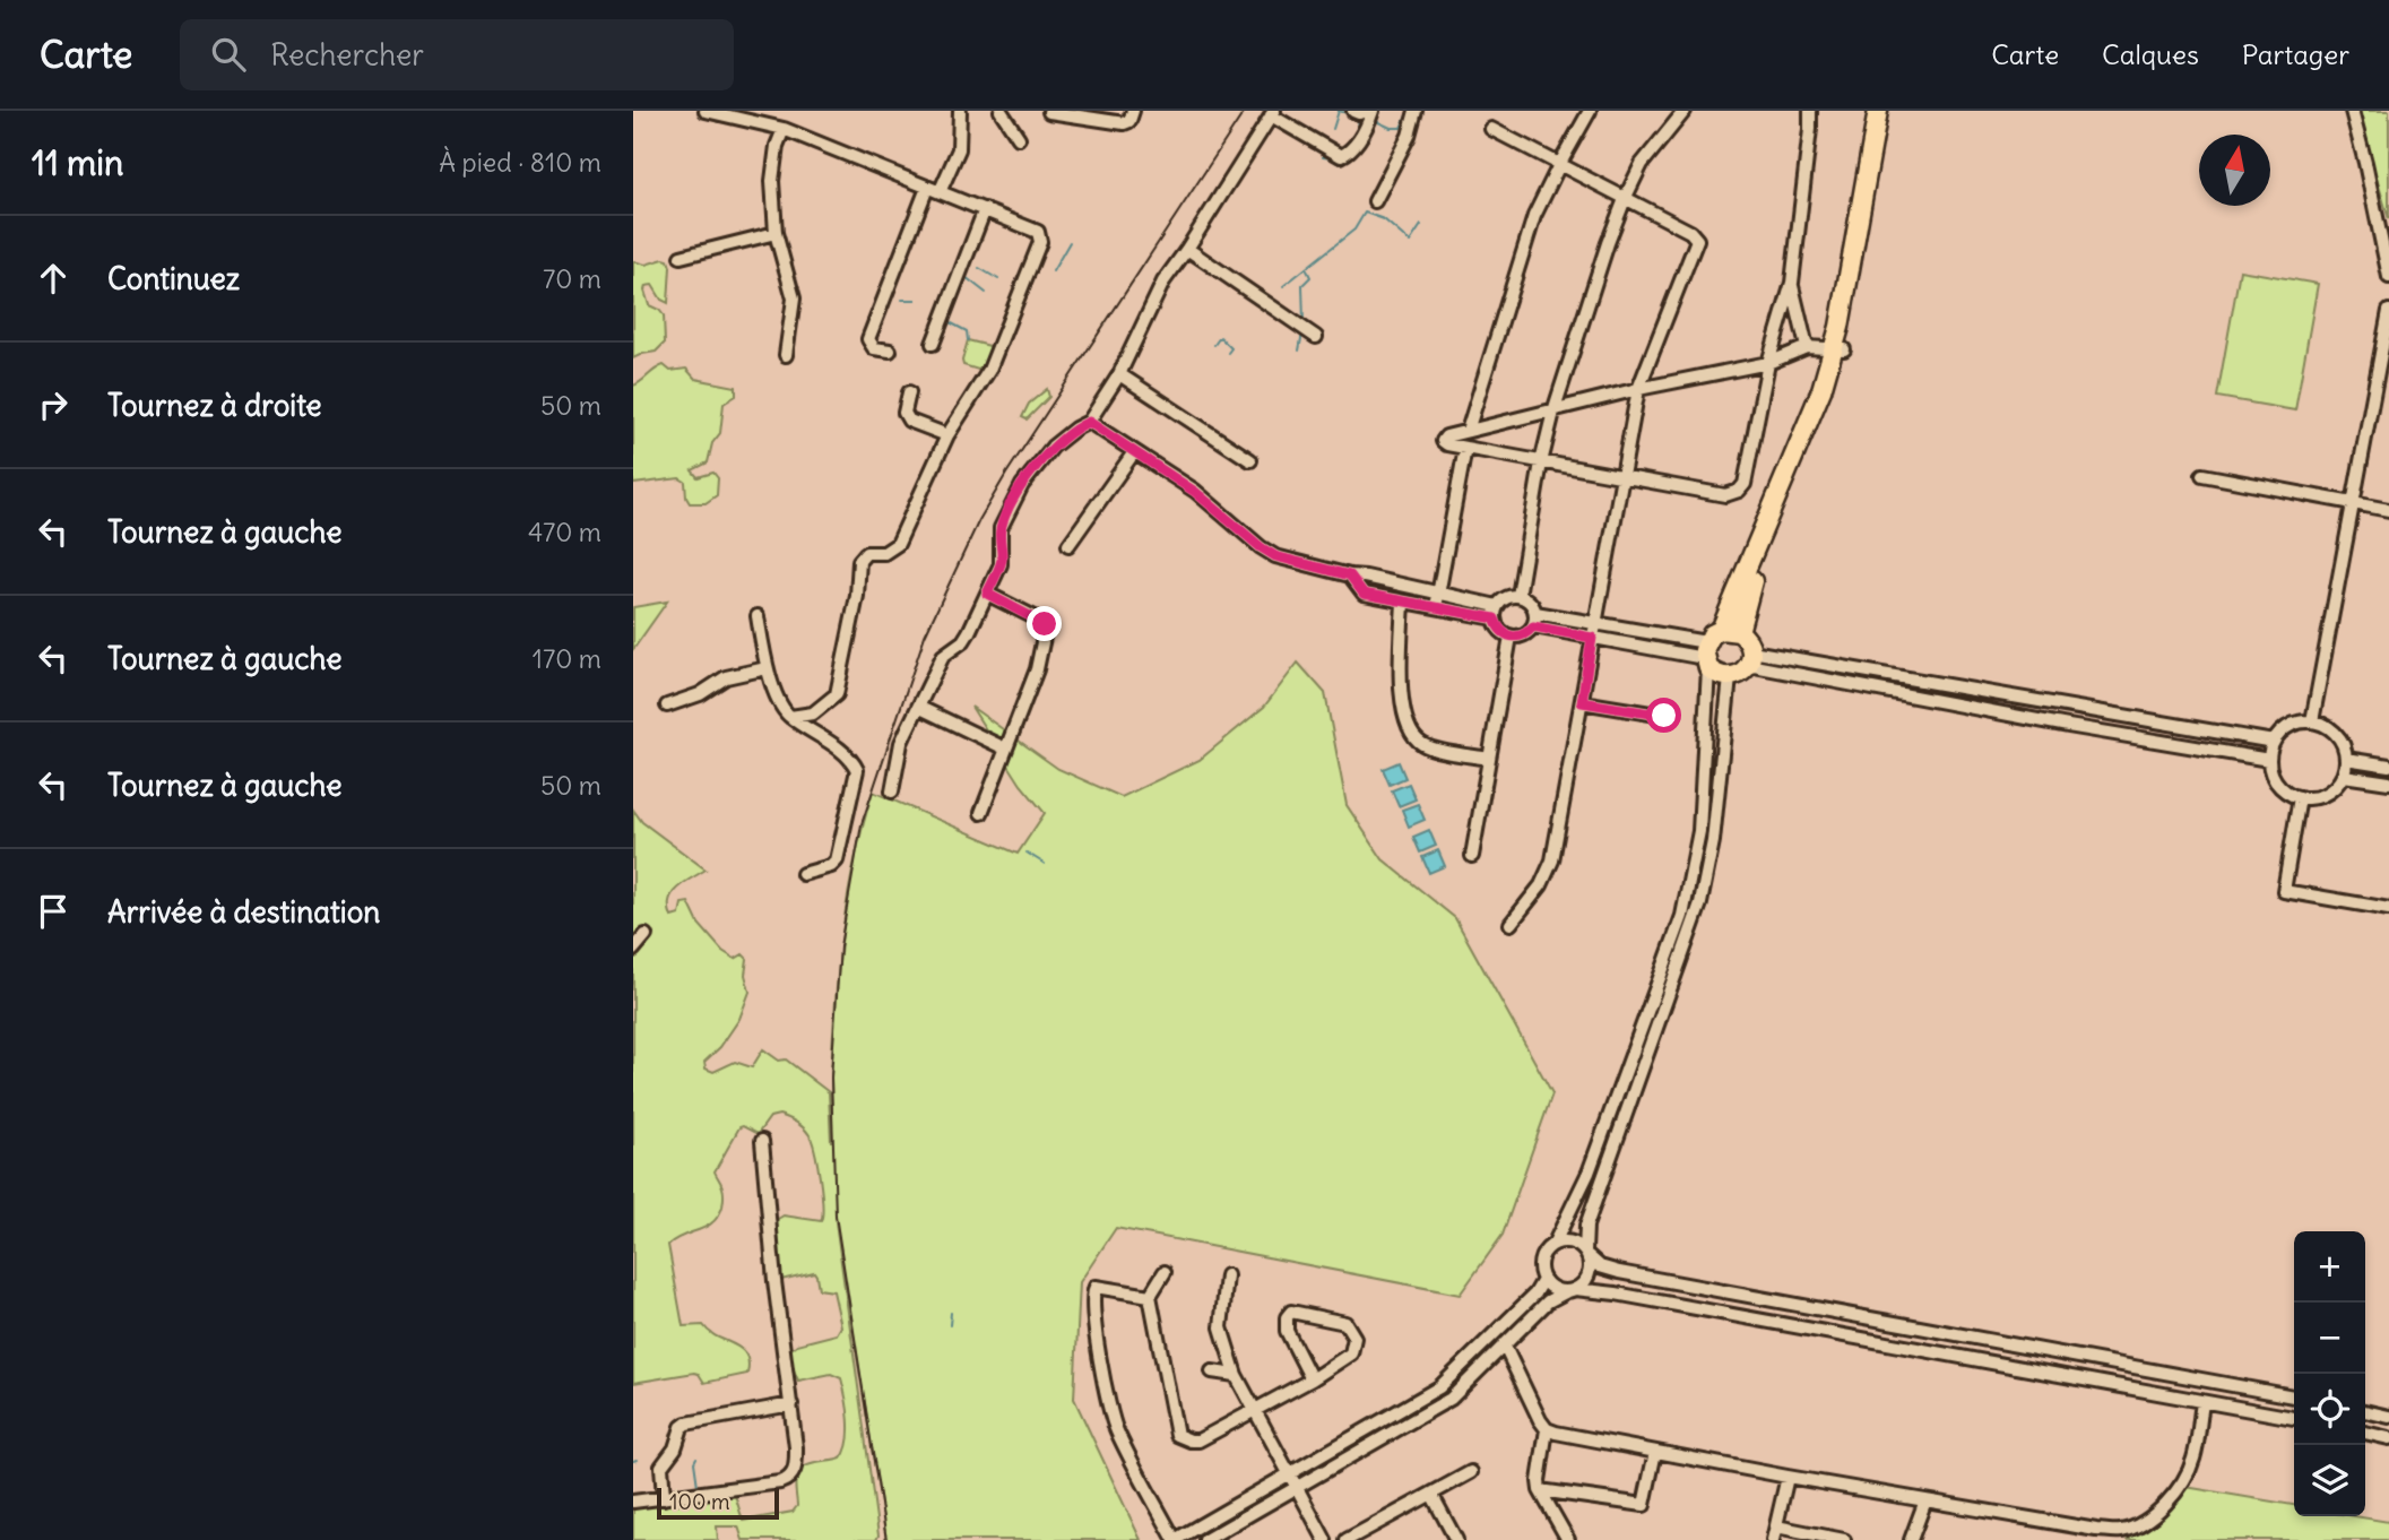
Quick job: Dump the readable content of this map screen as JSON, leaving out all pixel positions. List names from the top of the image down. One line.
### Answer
{"scale_bar":"100 m","north":"top","page":{"header":"Carte","search":"Rechercher","nav":["Carte","Calques","Partager"],"heading":["11 min","À pied · 810 m"],"list":[["Continuez","70 m"],["Tournez à droite","50 m"],["Tournez à gauche","470 m"],["Tournez à gauche","170 m"],["Tournez à gauche","50 m"],"Arrivée à destination"],"map_buttons":["+","−"],"scale":"100 m"}}
